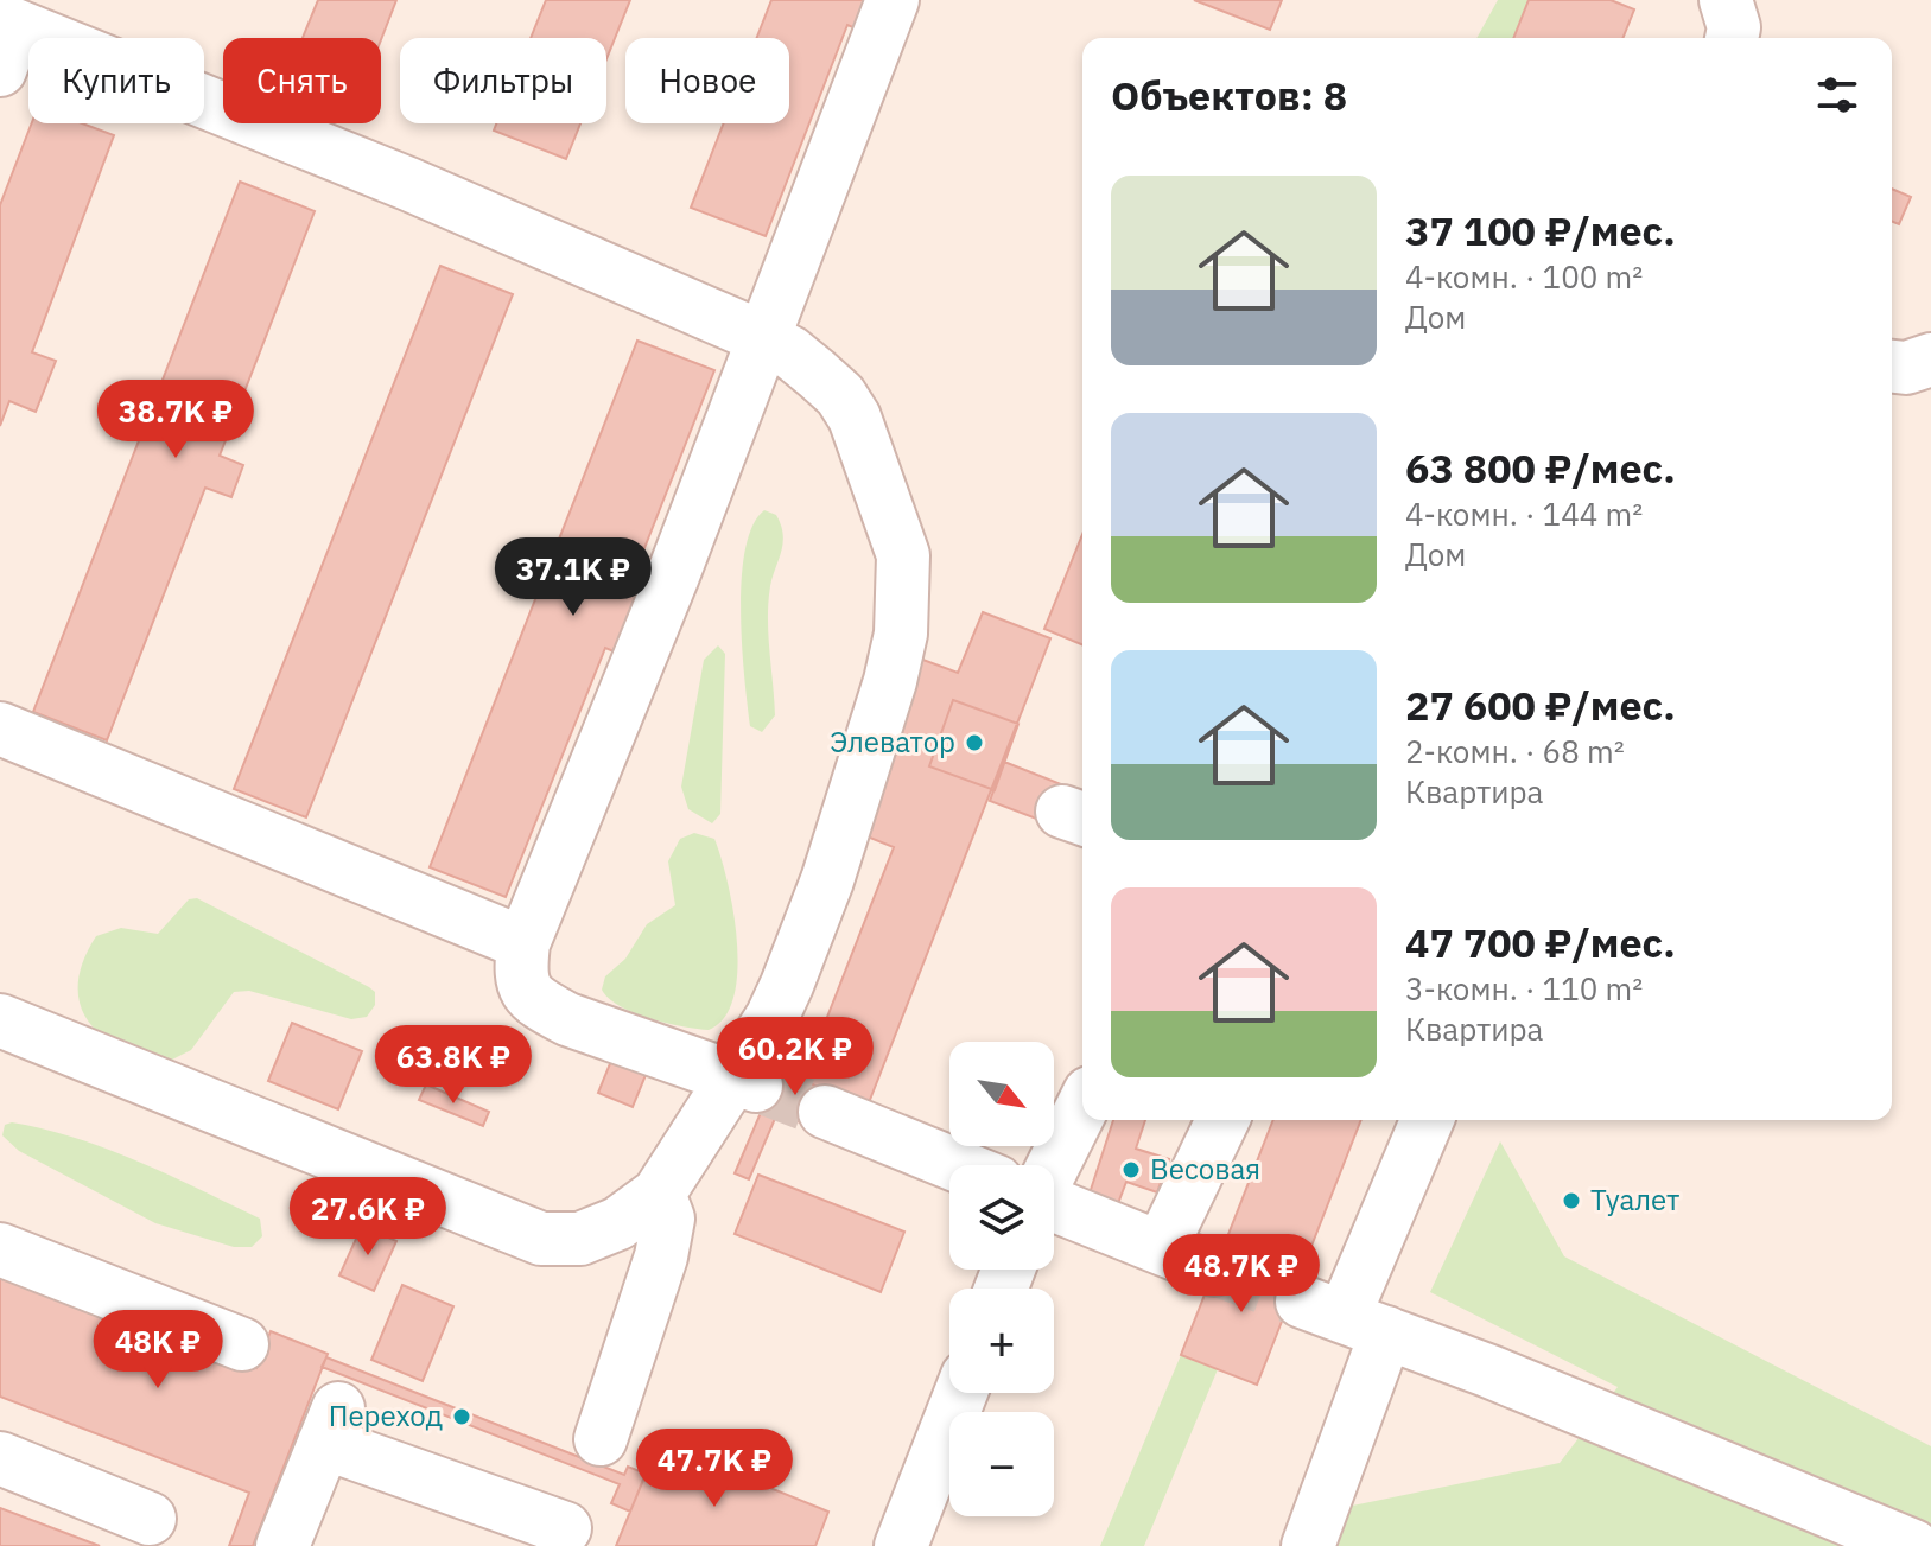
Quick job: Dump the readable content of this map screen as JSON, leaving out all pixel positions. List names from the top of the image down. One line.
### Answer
{"places":["Элеватор","Весовая","Туалет","Переход"],"north":"bottom right","page":{"chip":["Купить","Снять","Фильтры","Новое"],"heading":"Объектов: 8","list":[{"name":"37 100 ₽/мес.","note":"4-комн. · 100 m² · Дом"},{"name":"63 800 ₽/мес.","note":"4-комн. · 144 m² · Дом"},{"name":"27 600 ₽/мес.","note":"2-комн. · 68 m² · Квартира"},{"name":"47 700 ₽/мес.","note":"3-комн. · 110 m² · Квартира"}],"price":["38.7K ₽","37.1K ₽","60.2K ₽","63.8K ₽","27.6K ₽","48.7K ₽","48K ₽","47.7K ₽"],"map_buttons":["+","−"]}}
